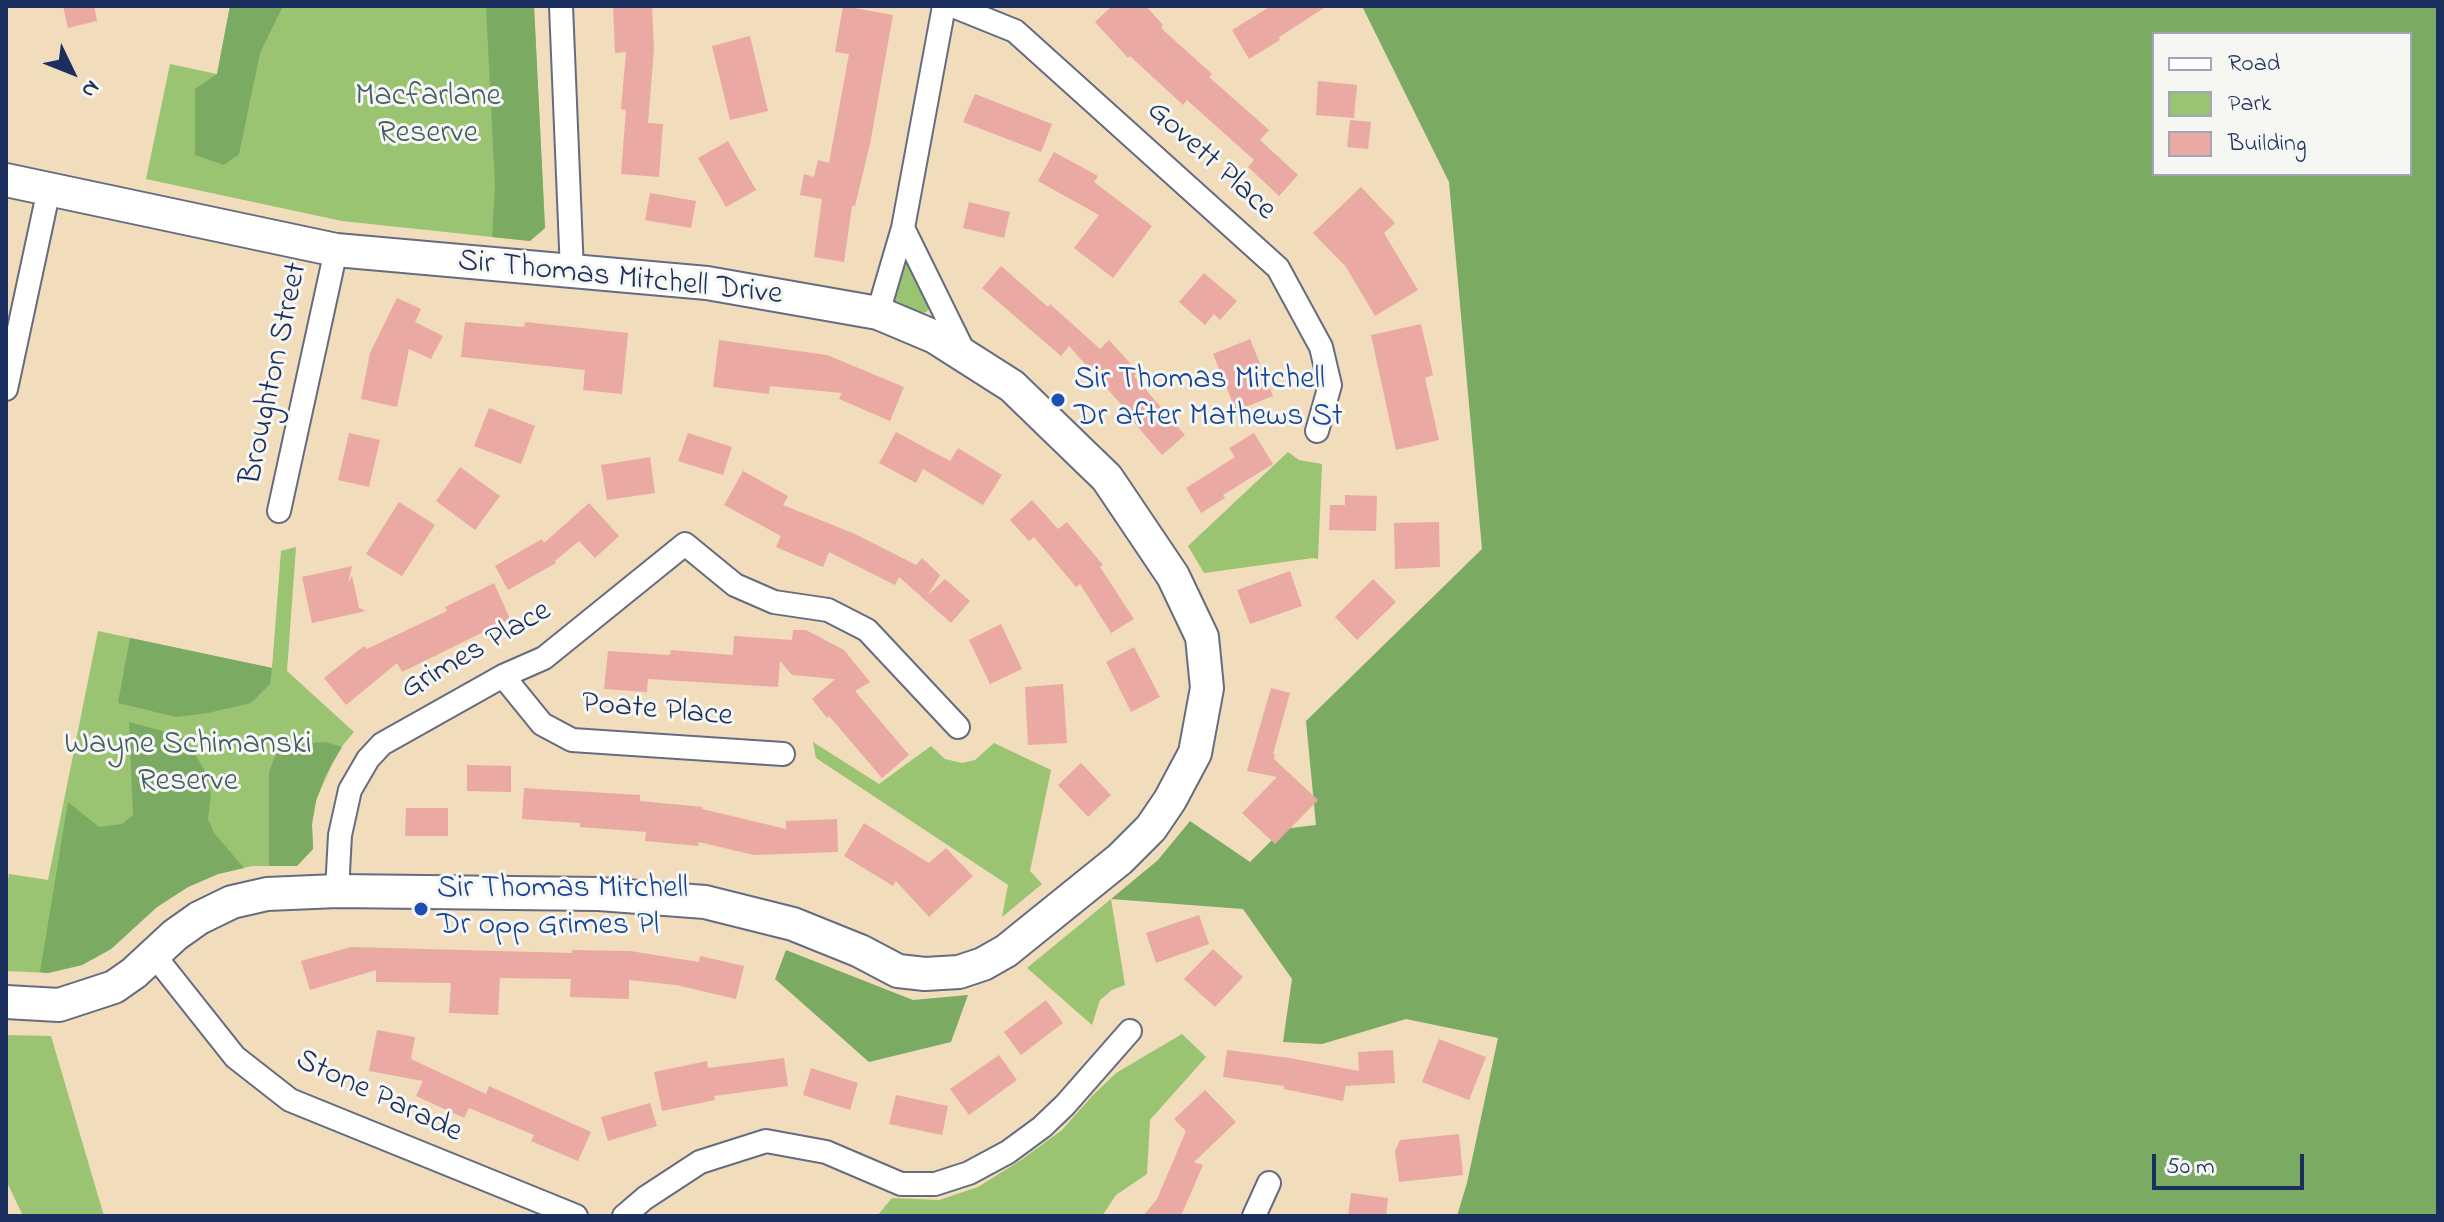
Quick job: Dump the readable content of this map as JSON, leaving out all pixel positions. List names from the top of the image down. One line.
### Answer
{"streets":{"street":["Govett Place","Sir Thomas Mitchell Drive","Broughton Street","Grimes Place","Poate Place","Stone Parade"]},"crossings":[["Sir Thomas Mitchell Drive","Broughton Street"],["Sir Thomas Mitchell Drive","Grimes Place"],["Sir Thomas Mitchell Drive","Stone Parade"],["Grimes Place","Poate Place"]],"parks":["Macfarlane Reserve","Wayne Schimanski Reserve"],"places":["Sir Thomas Mitchell Dr after Mathews St","Sir Thomas Mitchell Dr opp Grimes Pl"],"legend":["Road","Park","Building"],"scale_bar":"50 m","north":"bottom right"}
